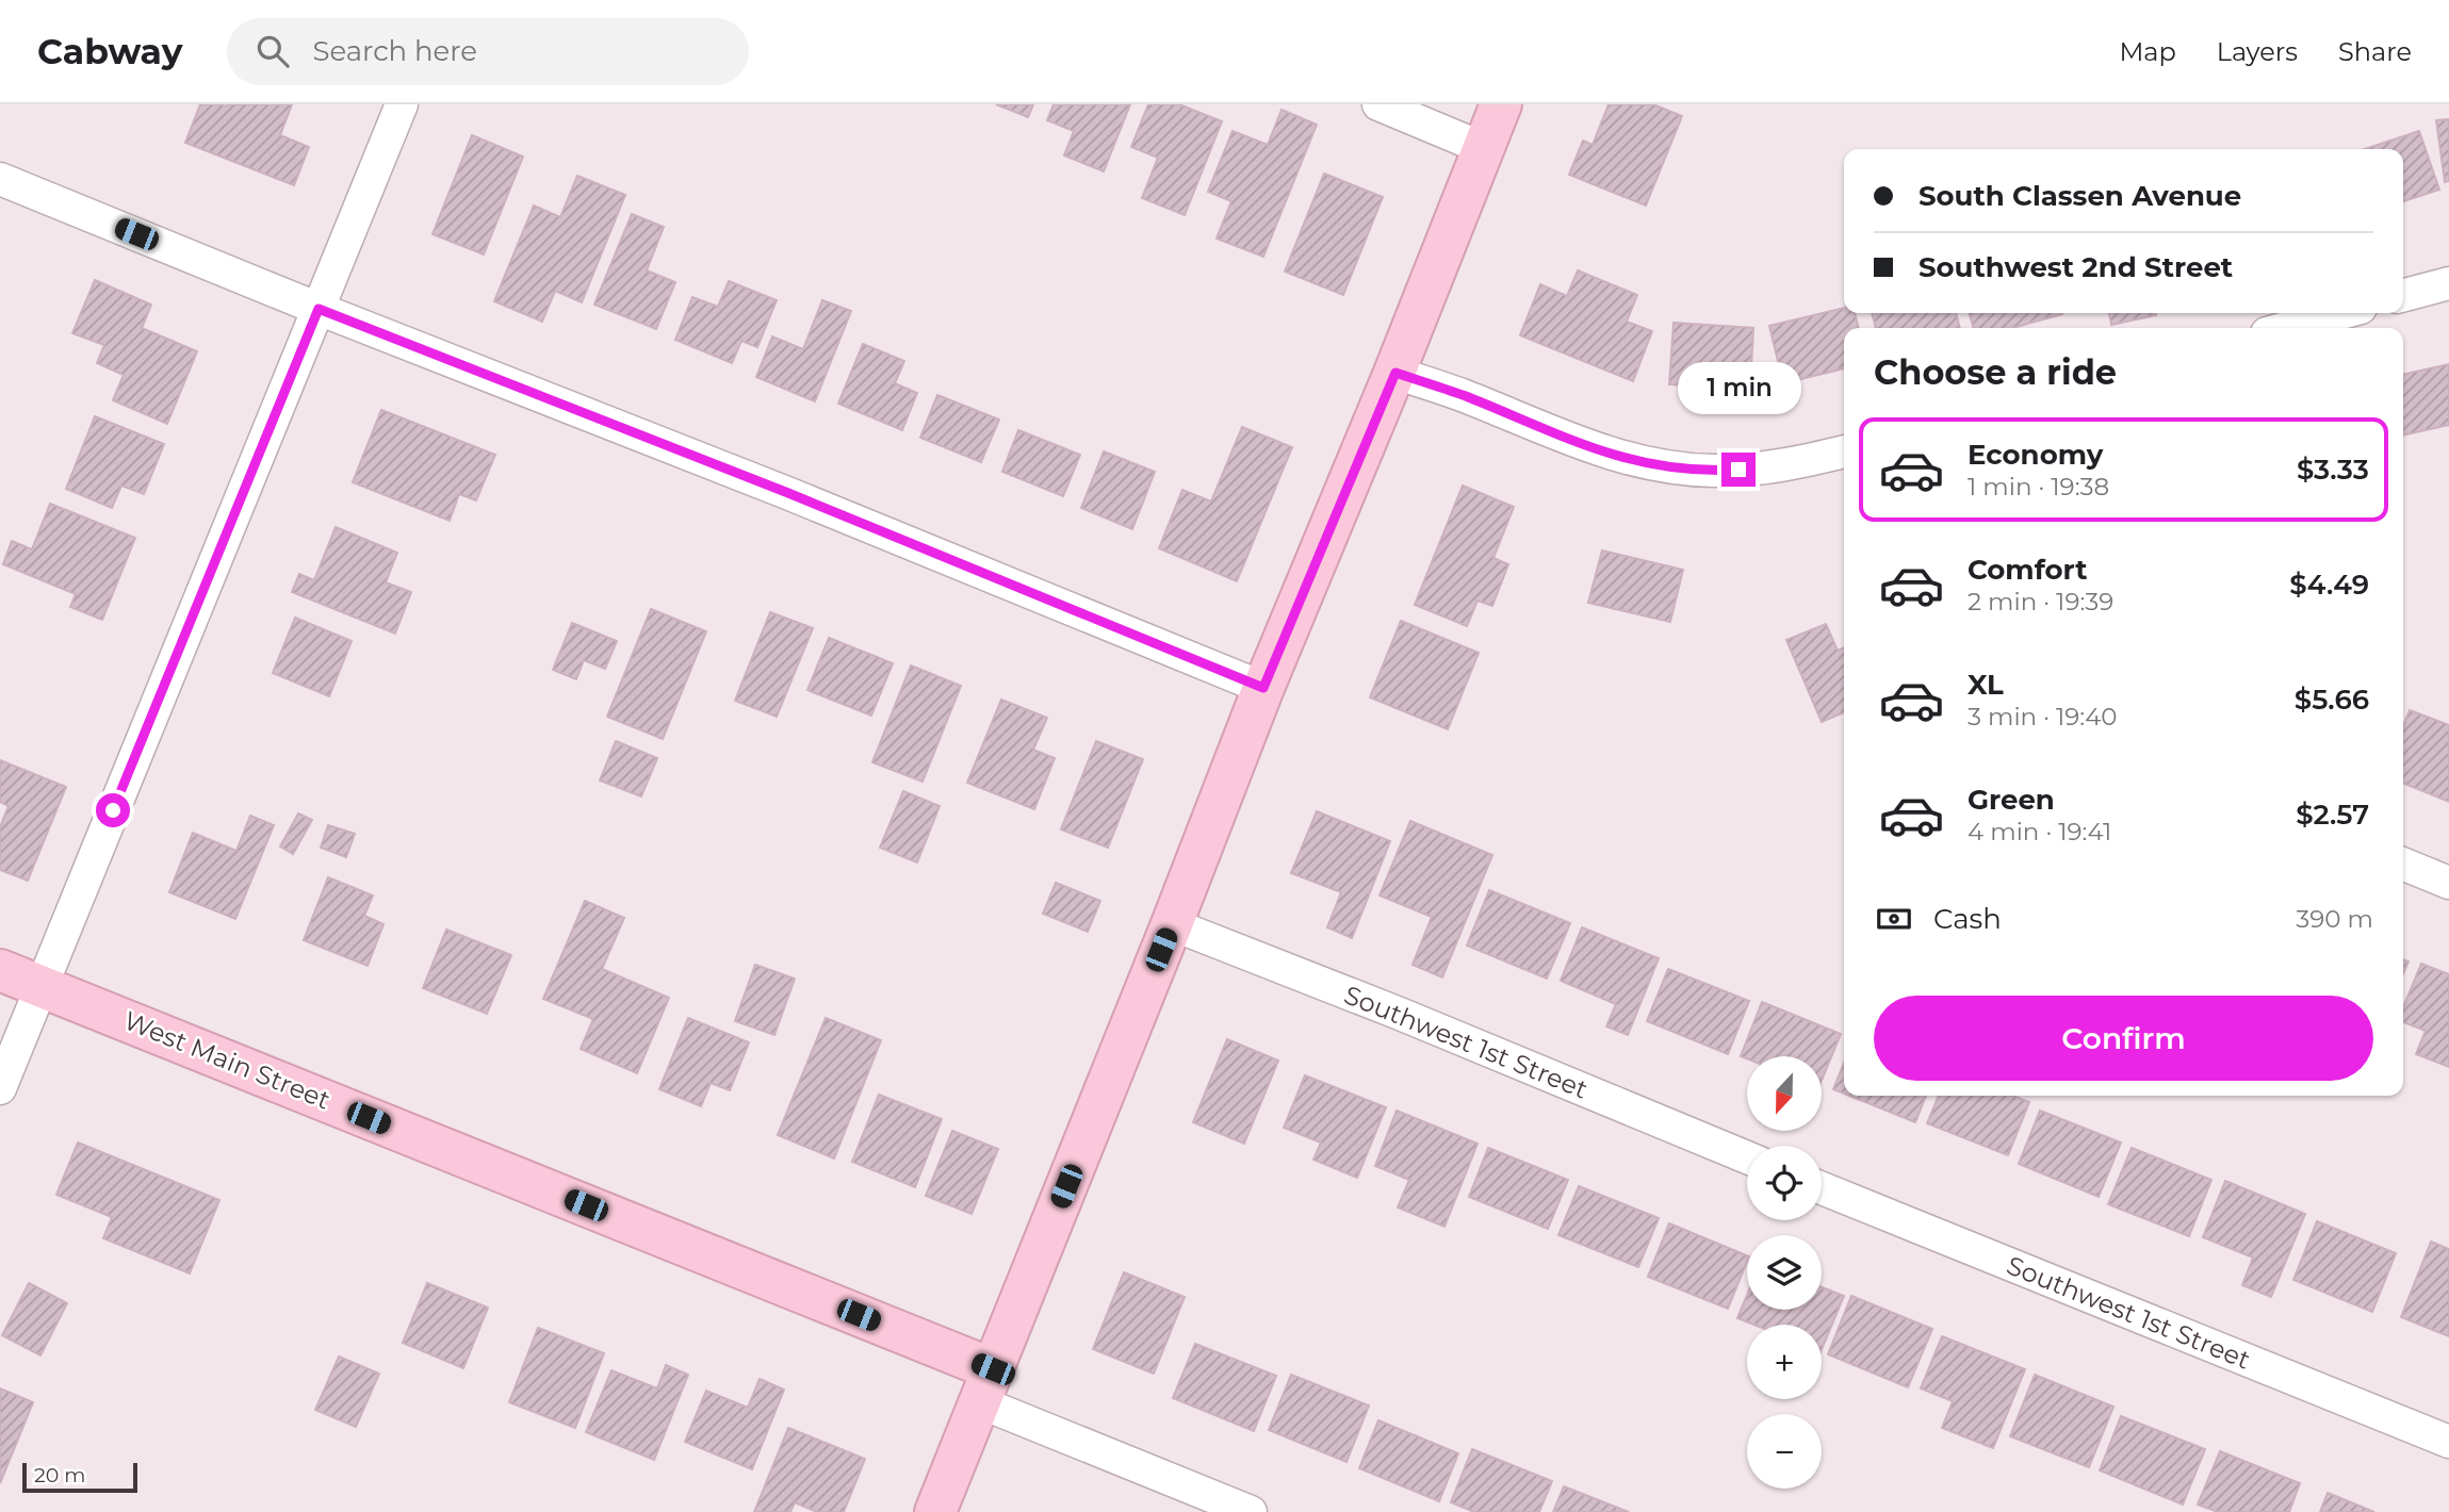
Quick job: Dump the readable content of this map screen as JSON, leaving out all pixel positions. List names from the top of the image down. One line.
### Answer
{"streets":{"street":["Southwest 1st Street","West Main Street"]},"scale_bar":"20 m","north":"bottom","page":{"header":"Cabway","search":"Search here","nav":["Map","Layers","Share"],"banner":["South Classen Avenue","Southwest 2nd Street"],"heading":"Choose a ride","bubble":"1 min","list":[{"name":"Economy","note":"1 min · 19:38","value":"$3.33"},{"name":"Comfort","note":"2 min · 19:39","value":"$4.49"},{"name":"XL","note":"3 min · 19:40","value":"$5.66"},{"name":"Green","note":"4 min · 19:41","value":"$2.57"}],"pay":["Cash","390 m"],"buttons":"Confirm","map_buttons":["+","−"],"scale":"20 m"}}
